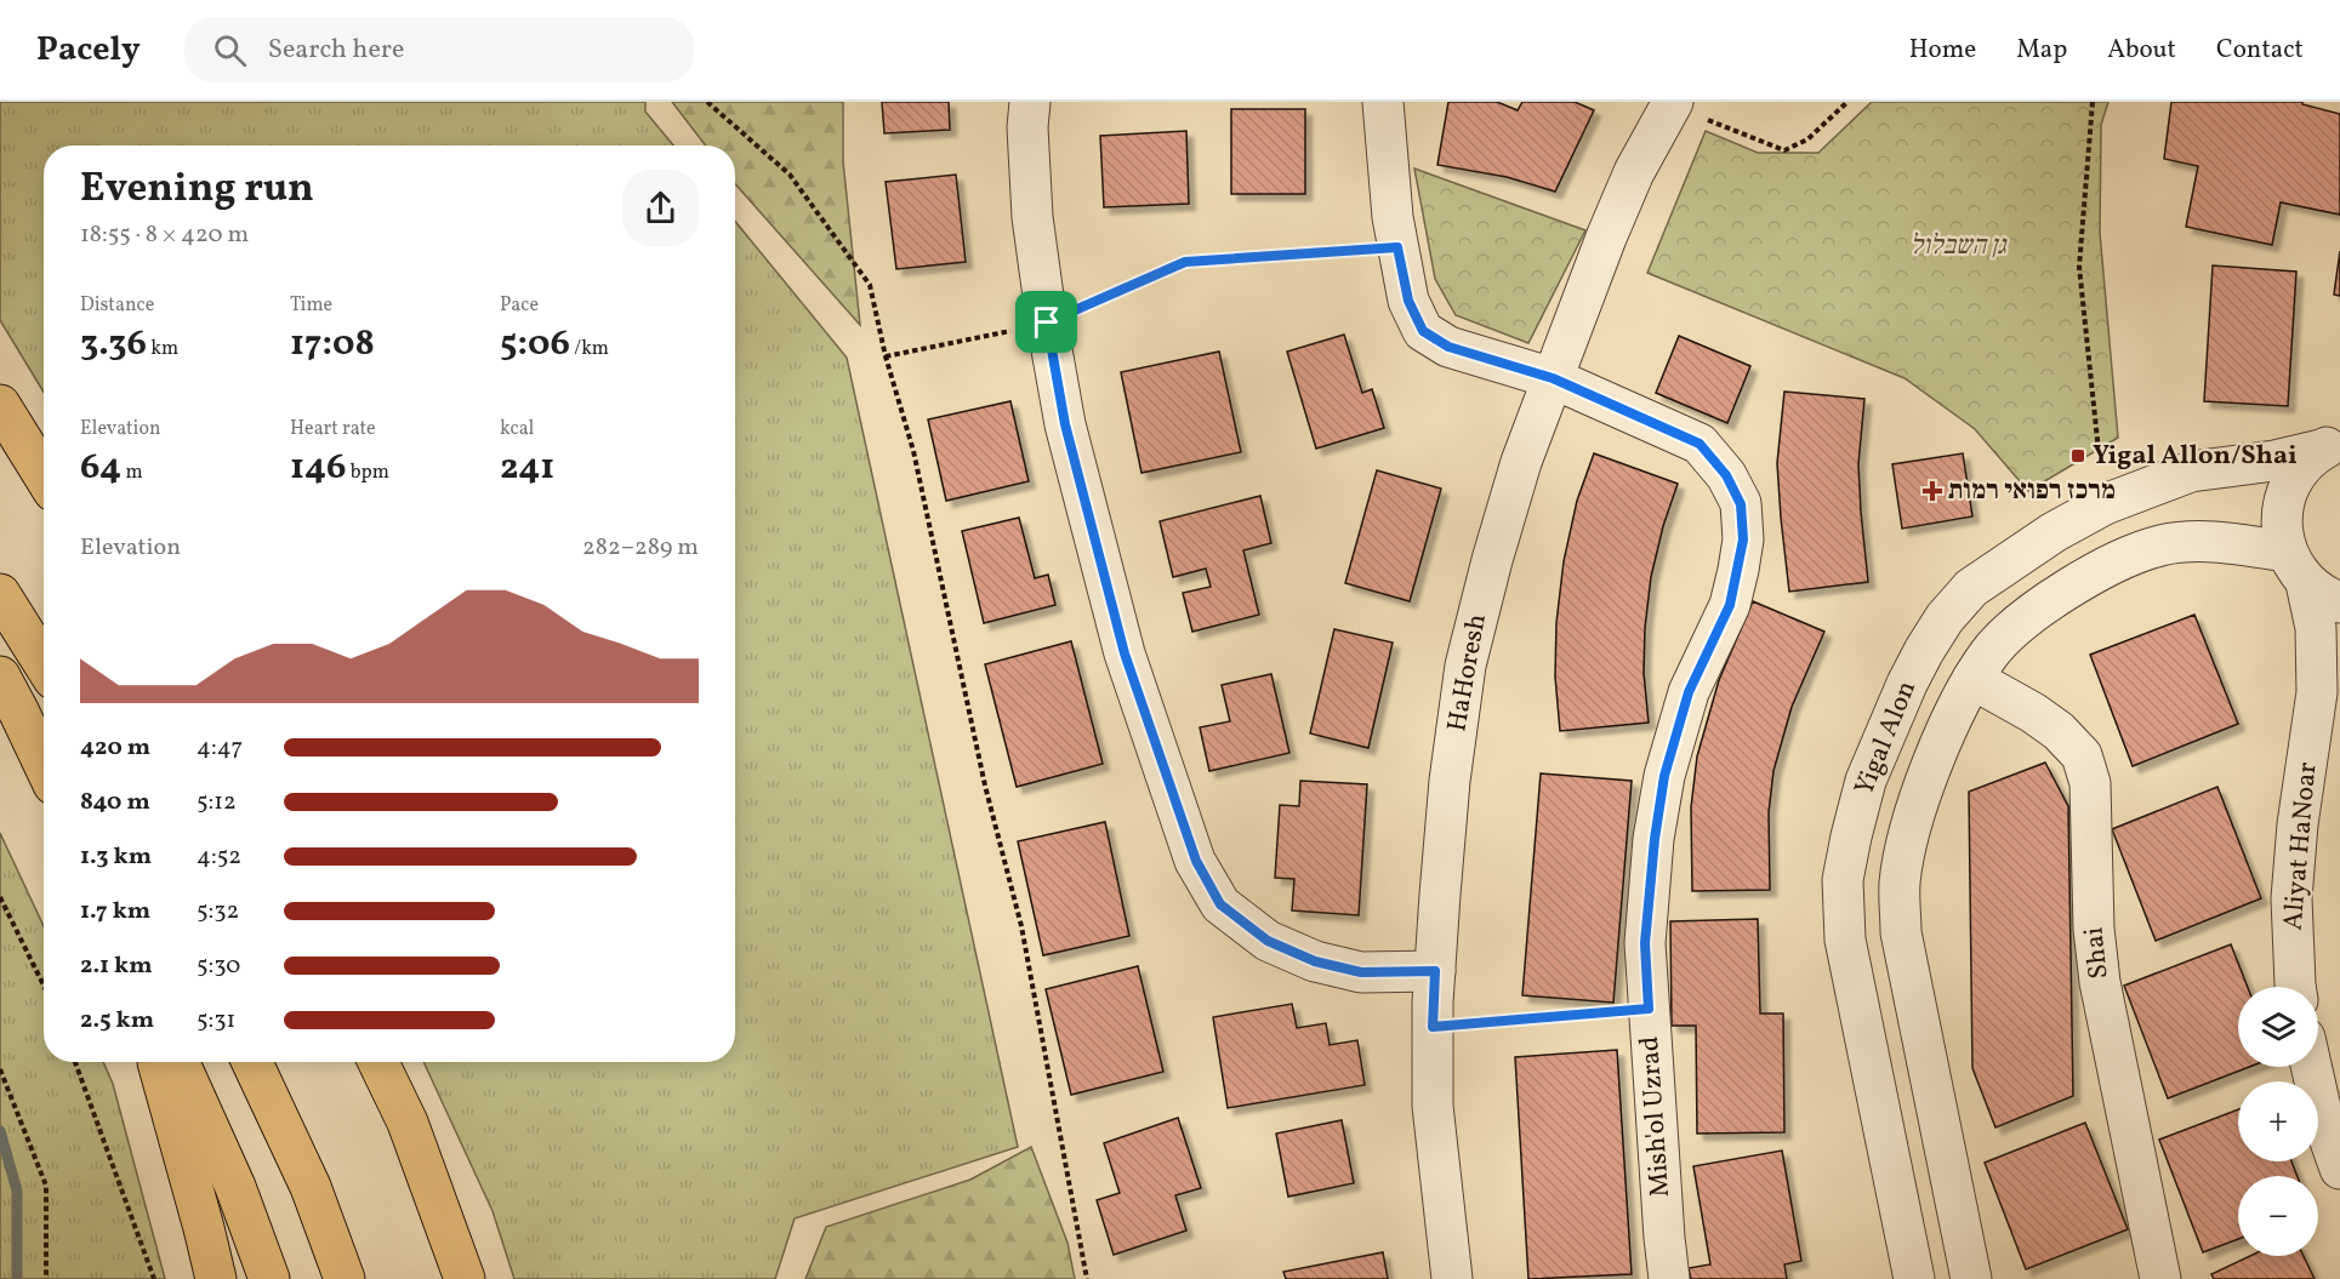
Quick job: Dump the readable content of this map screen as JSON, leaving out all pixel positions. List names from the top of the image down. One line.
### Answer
{"streets":{"street":["HaHoresh","Yigal Alon","Aliyat HaNoar","Shai","Mish'ol Uzrad"]},"crossings":[["HaHoresh","Mish'ol Uzrad"],["Yigal Alon","Aliyat HaNoar"],["Yigal Alon","Shai"]],"parks":["גן השבלול"],"places":{"transit":["Yigal Allon/Shai"],"health":["מרכז רפואי רמות"]},"page":{"header":"Pacely","search":"Search here","nav":["Home","Map","About","Contact"],"heading":["Evening run","18:55 · 8 × 420 m"],"stats":[["Distance","3.36 km"],["Time","17:08"],["Pace","5:06 /km"],["Elevation","64 m"],["Heart rate","146 bpm"],["kcal","241"]],"chart":["Elevation","282–289 m"],"list":[{"name":"420 m","note":"4:47"},{"name":"840 m","note":"5:12"},{"name":"1.3 km","note":"4:52"},{"name":"1.7 km","note":"5:32"},{"name":"2.1 km","note":"5:30"},{"name":"2.5 km","note":"5:31"}],"map_buttons":["+","−"]}}
